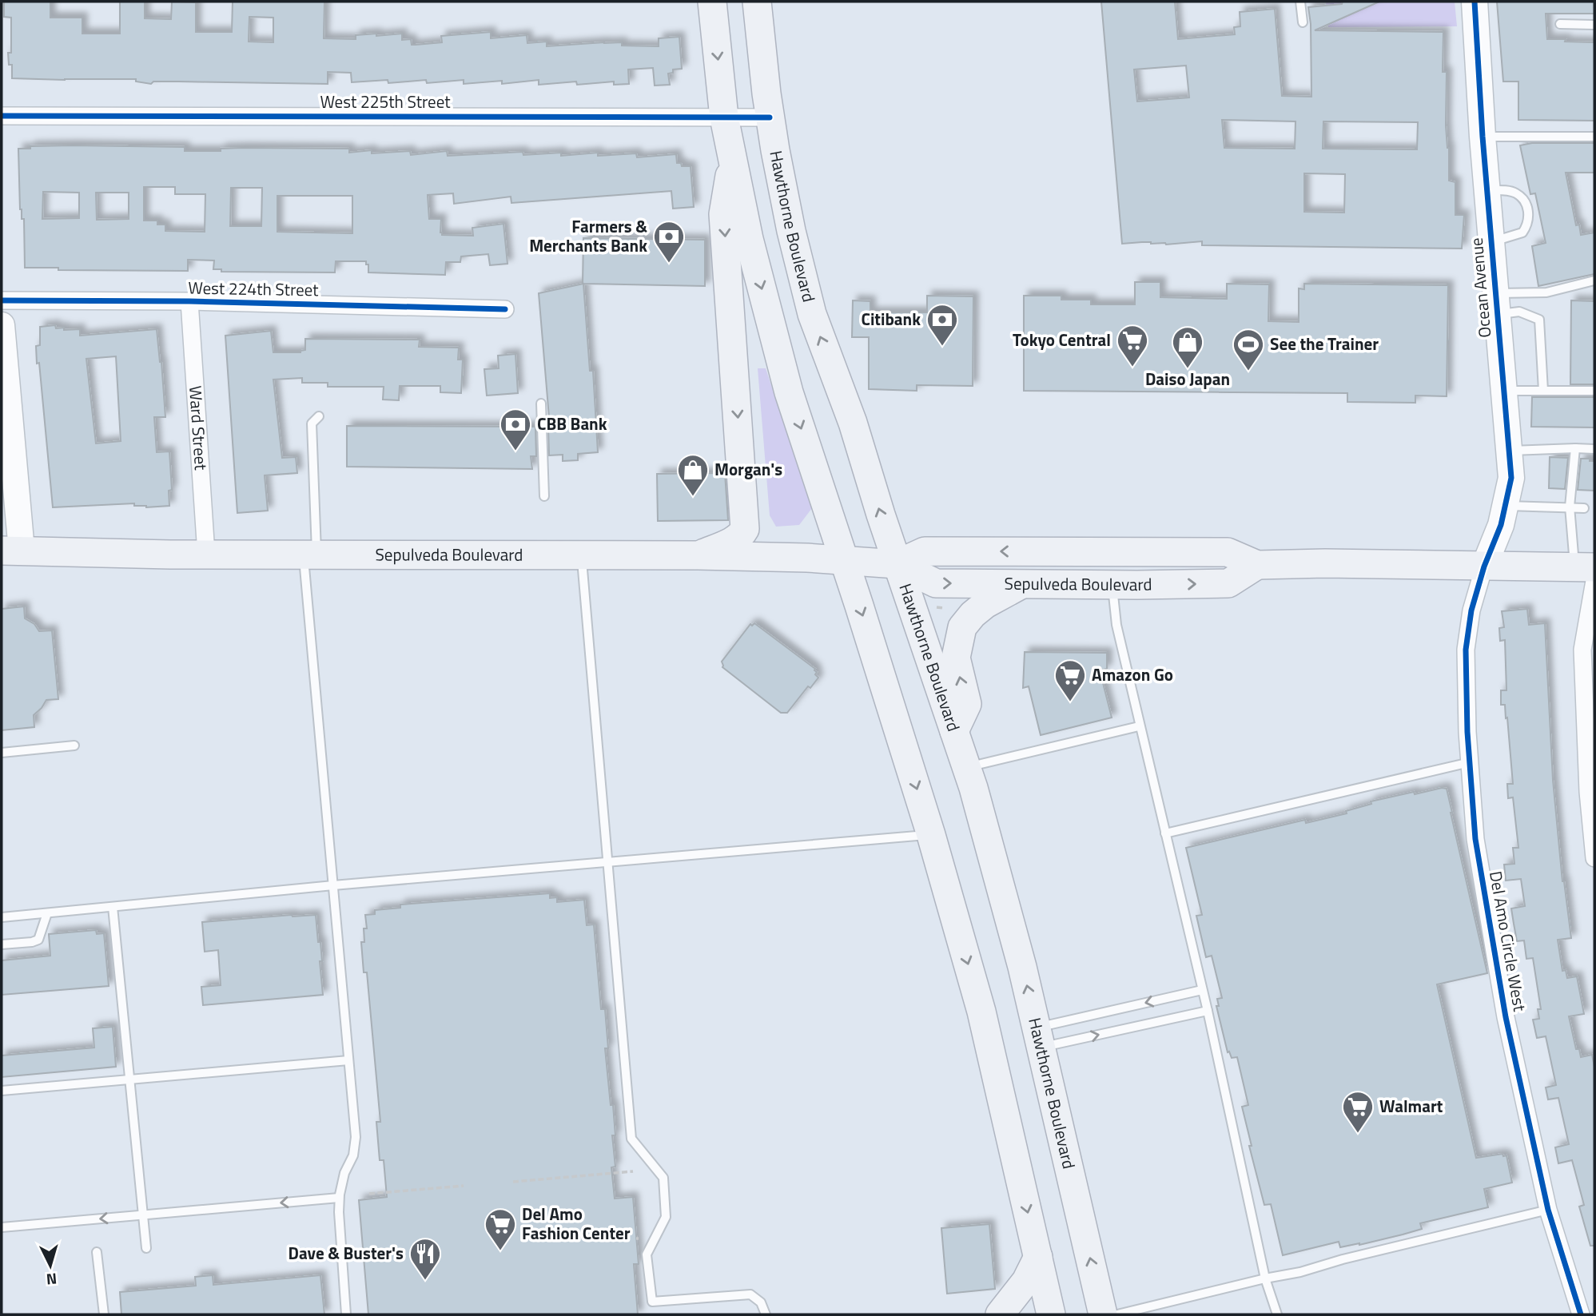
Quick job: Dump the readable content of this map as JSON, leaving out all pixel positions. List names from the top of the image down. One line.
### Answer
{"streets":{"main road":["Hawthorne Boulevard","Sepulveda Boulevard"],"street":["West 225th Street","Ocean Avenue","West 224th Street","Ward Street","Del Amo Circle West"]},"crossings":[["West 225th Street","Hawthorne Boulevard"],["Hawthorne Boulevard","Sepulveda Boulevard"],["Ocean Avenue","Sepulveda Boulevard"],["Ocean Avenue","Del Amo Circle West"],["West 224th Street","Ward Street"],["Ward Street","Sepulveda Boulevard"],["Sepulveda Boulevard","Del Amo Circle West"]],"places":{"bank":["Farmers & Merchants Bank","Citibank","CBB Bank"],"supermarket":["Tokyo Central","Amazon Go","Walmart","Del Amo Fashion Center"],"shop":["Daiso Japan","Morgan's"],"sports":["See the Trainer"],"restaurant":["Dave & Buster's"]},"north":"bottom"}
